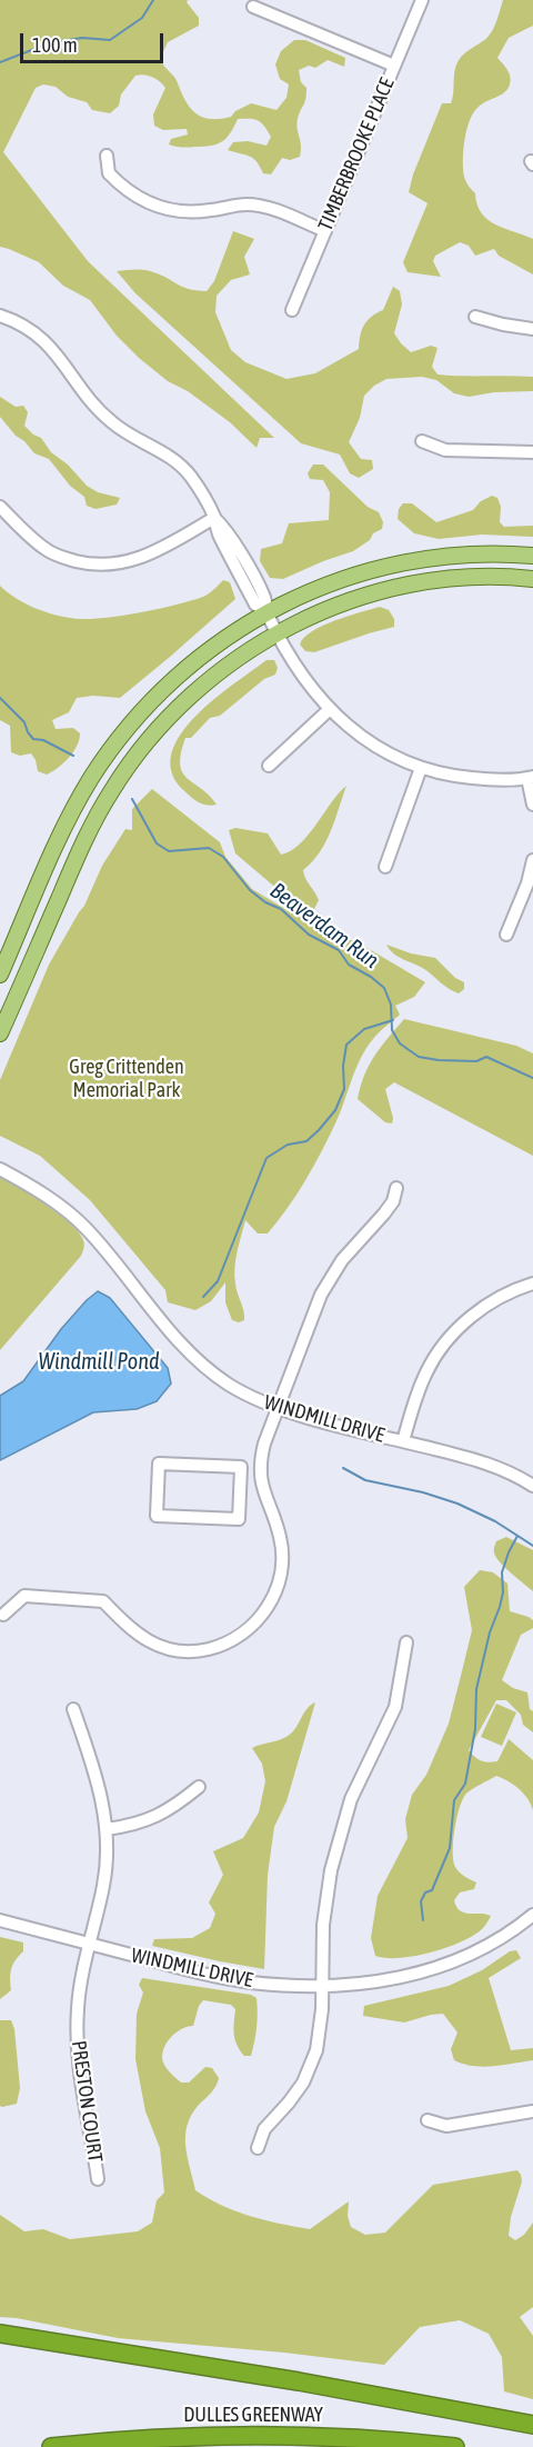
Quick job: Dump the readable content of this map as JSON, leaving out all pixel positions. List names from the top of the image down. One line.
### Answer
{"streets":{"highway":["DULLES GREENWAY"],"street":["TIMBERBROOKE PLACE","WINDMILL DRIVE","PRESTON COURT"]},"crossings":[["WINDMILL DRIVE","PRESTON COURT"]],"water":["Beaverdam Run","Windmill Pond"],"parks":["Greg Crittenden Memorial Park"],"scale_bar":"100 m"}
